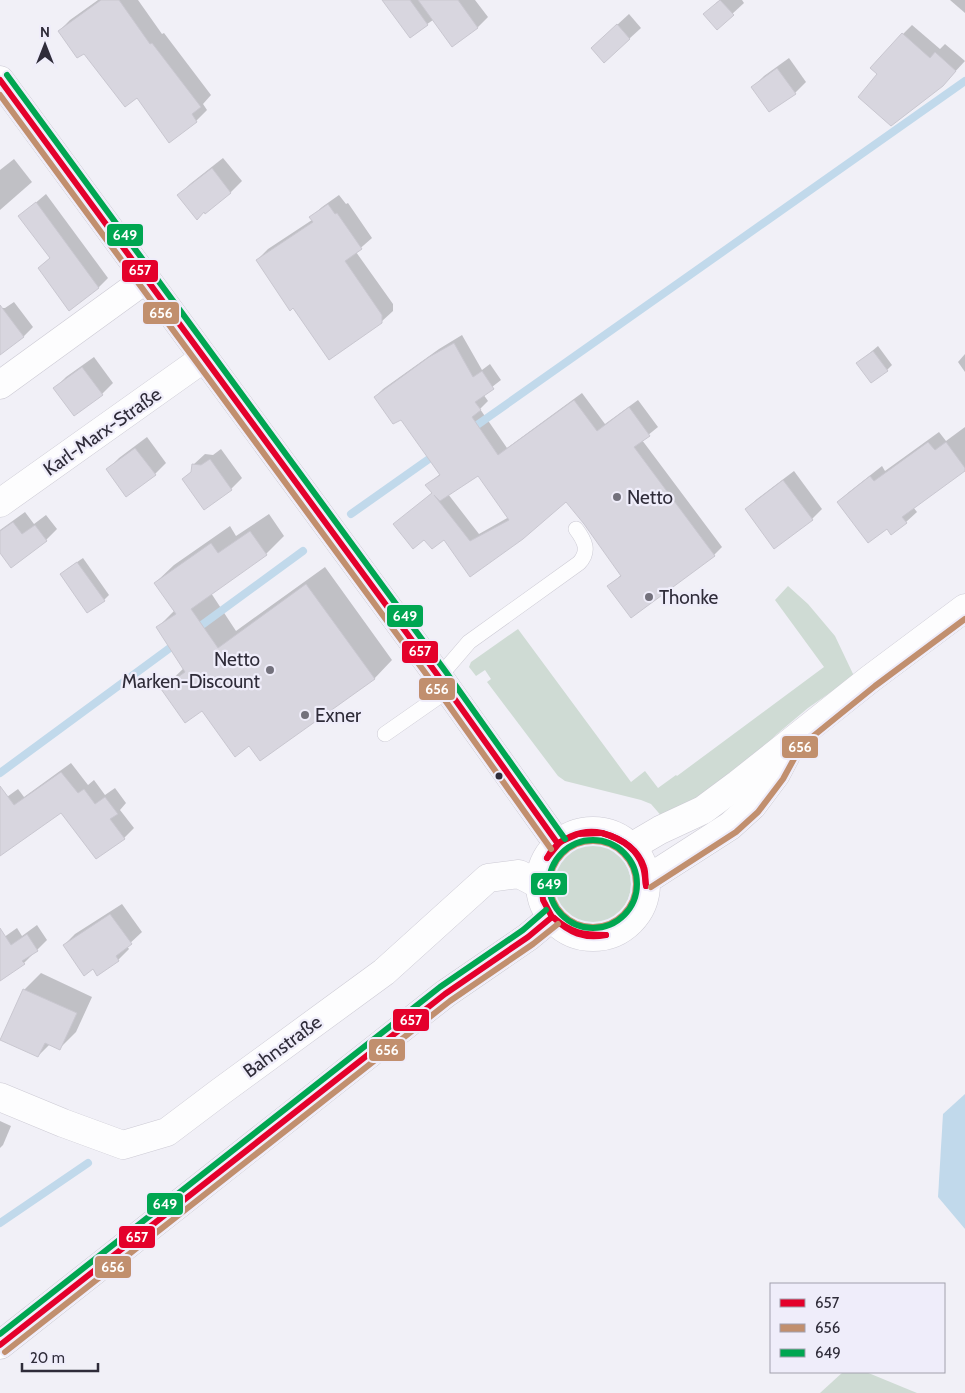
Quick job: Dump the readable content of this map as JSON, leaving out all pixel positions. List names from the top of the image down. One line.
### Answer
{"streets":{"street":["Karl-Marx-Straße","Bahnstraße"]},"places":["Netto","Thonke","Netto Marken-Discount","Exner"],"lines":["transit line 649","transit line 657","transit line 656"],"legend":["657","656","649"],"scale_bar":"20 m","north":"top"}
